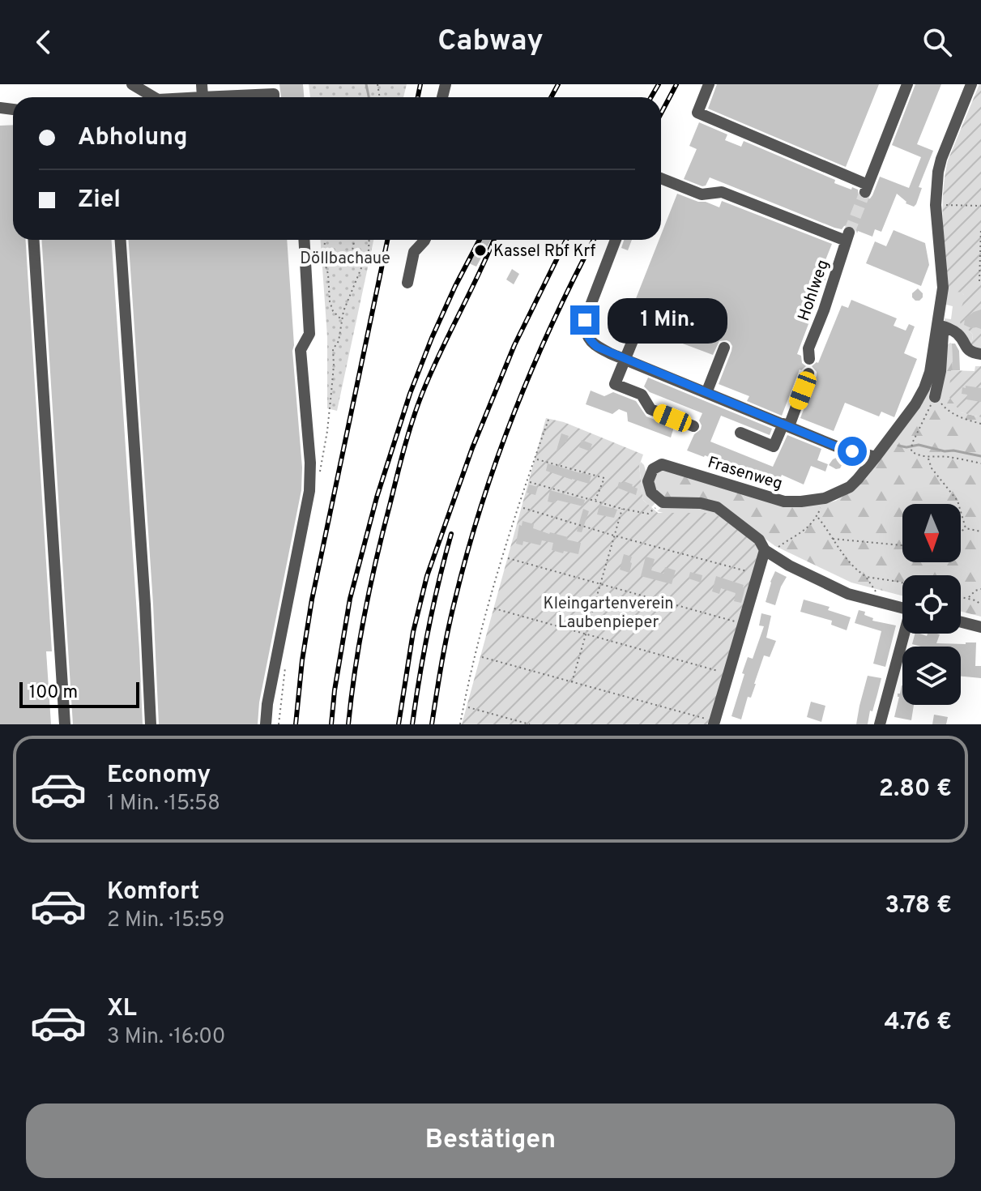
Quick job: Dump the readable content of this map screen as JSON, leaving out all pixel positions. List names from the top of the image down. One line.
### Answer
{"streets":{"street":["Hohlweg","Frasenweg"]},"parks":["Döllbachaue","Kleingartenverein Laubenpieper"],"places":["Kassel Rbf Krf"],"scale_bar":"100 m","north":"bottom","page":{"header":"Cabway","banner":["Abholung","Ziel"],"bubble":"1 Min.","scale":"100 m","list":[{"name":"Economy","note":"1 Min. · 15:58","value":"2.80 €"},{"name":"Komfort","note":"2 Min. · 15:59","value":"3.78 €"},{"name":"XL","note":"3 Min. · 16:00","value":"4.76 €"}],"buttons":"Bestätigen"}}
